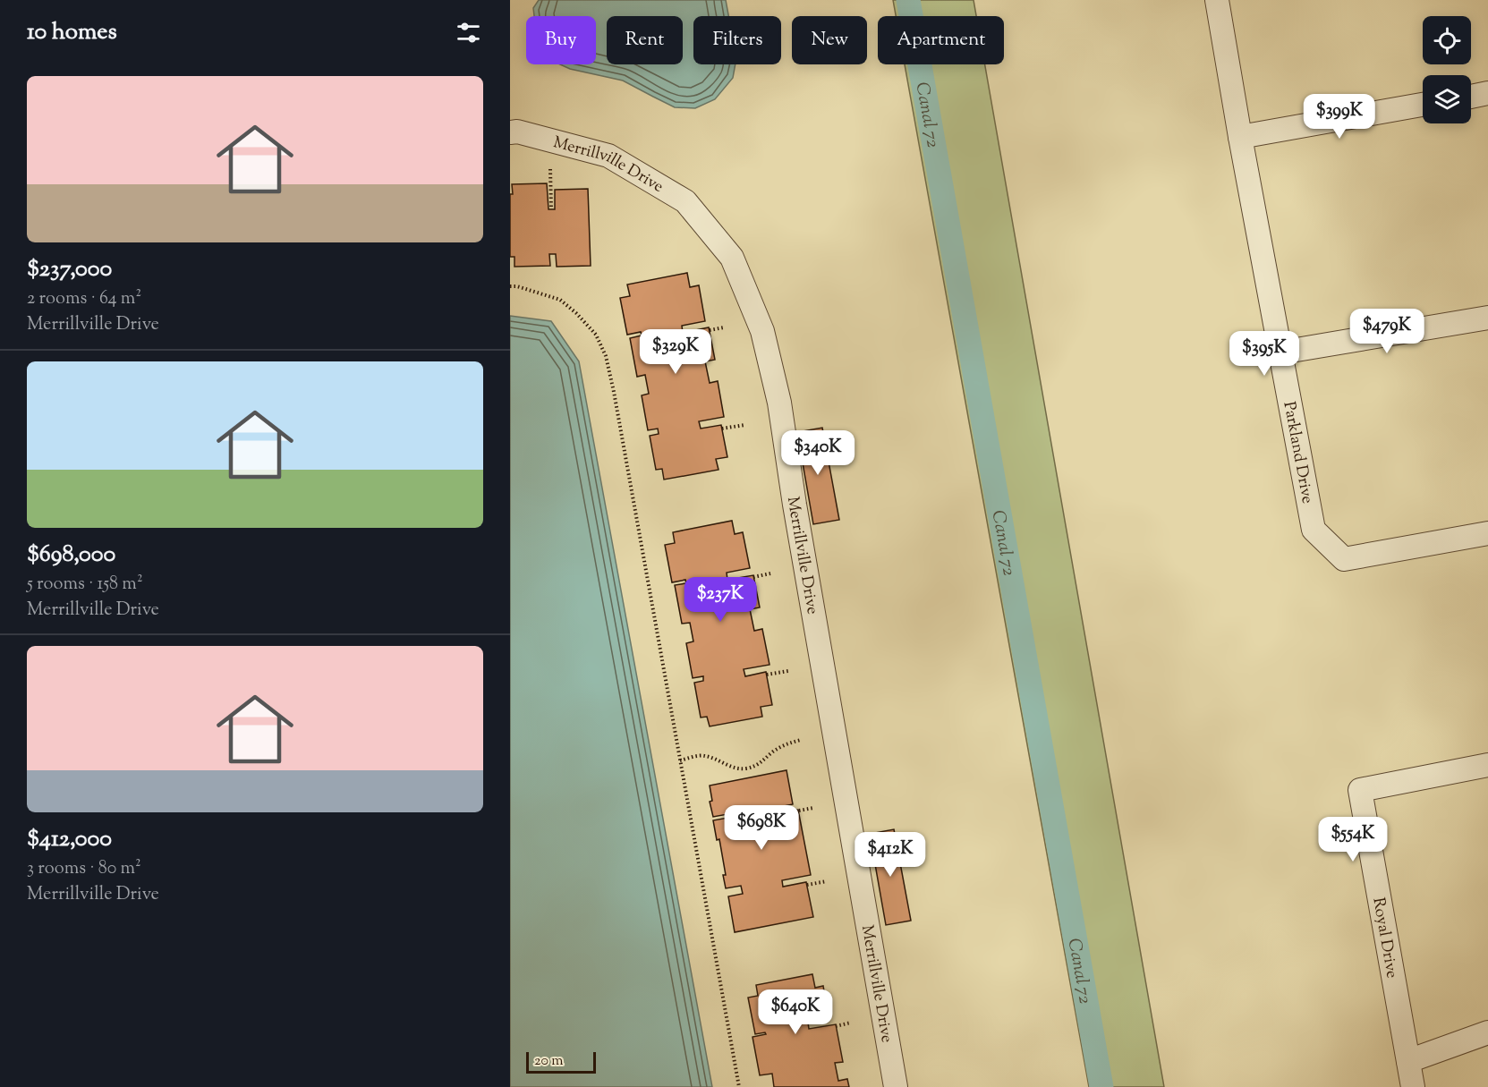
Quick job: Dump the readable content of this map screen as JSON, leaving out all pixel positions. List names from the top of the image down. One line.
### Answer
{"streets":{"street":["Merrillville Drive","Parkland Drive","Royal Drive"]},"water":["Canal 72"],"scale_bar":"20 m","page":{"heading":"10 homes","chip":["Buy","Rent","Filters","New","Apartment"],"list":[{"name":"$237,000","note":"2 rooms · 64 m² · Merrillville Drive"},{"name":"$698,000","note":"5 rooms · 158 m² · Merrillville Drive"},{"name":"$412,000","note":"3 rooms · 80 m² · Merrillville Drive"}],"price":["$399K","$479K","$329K","$395K","$340K","$237K","$698K","$554K","$412K","$640K"],"scale":"20 m"}}
